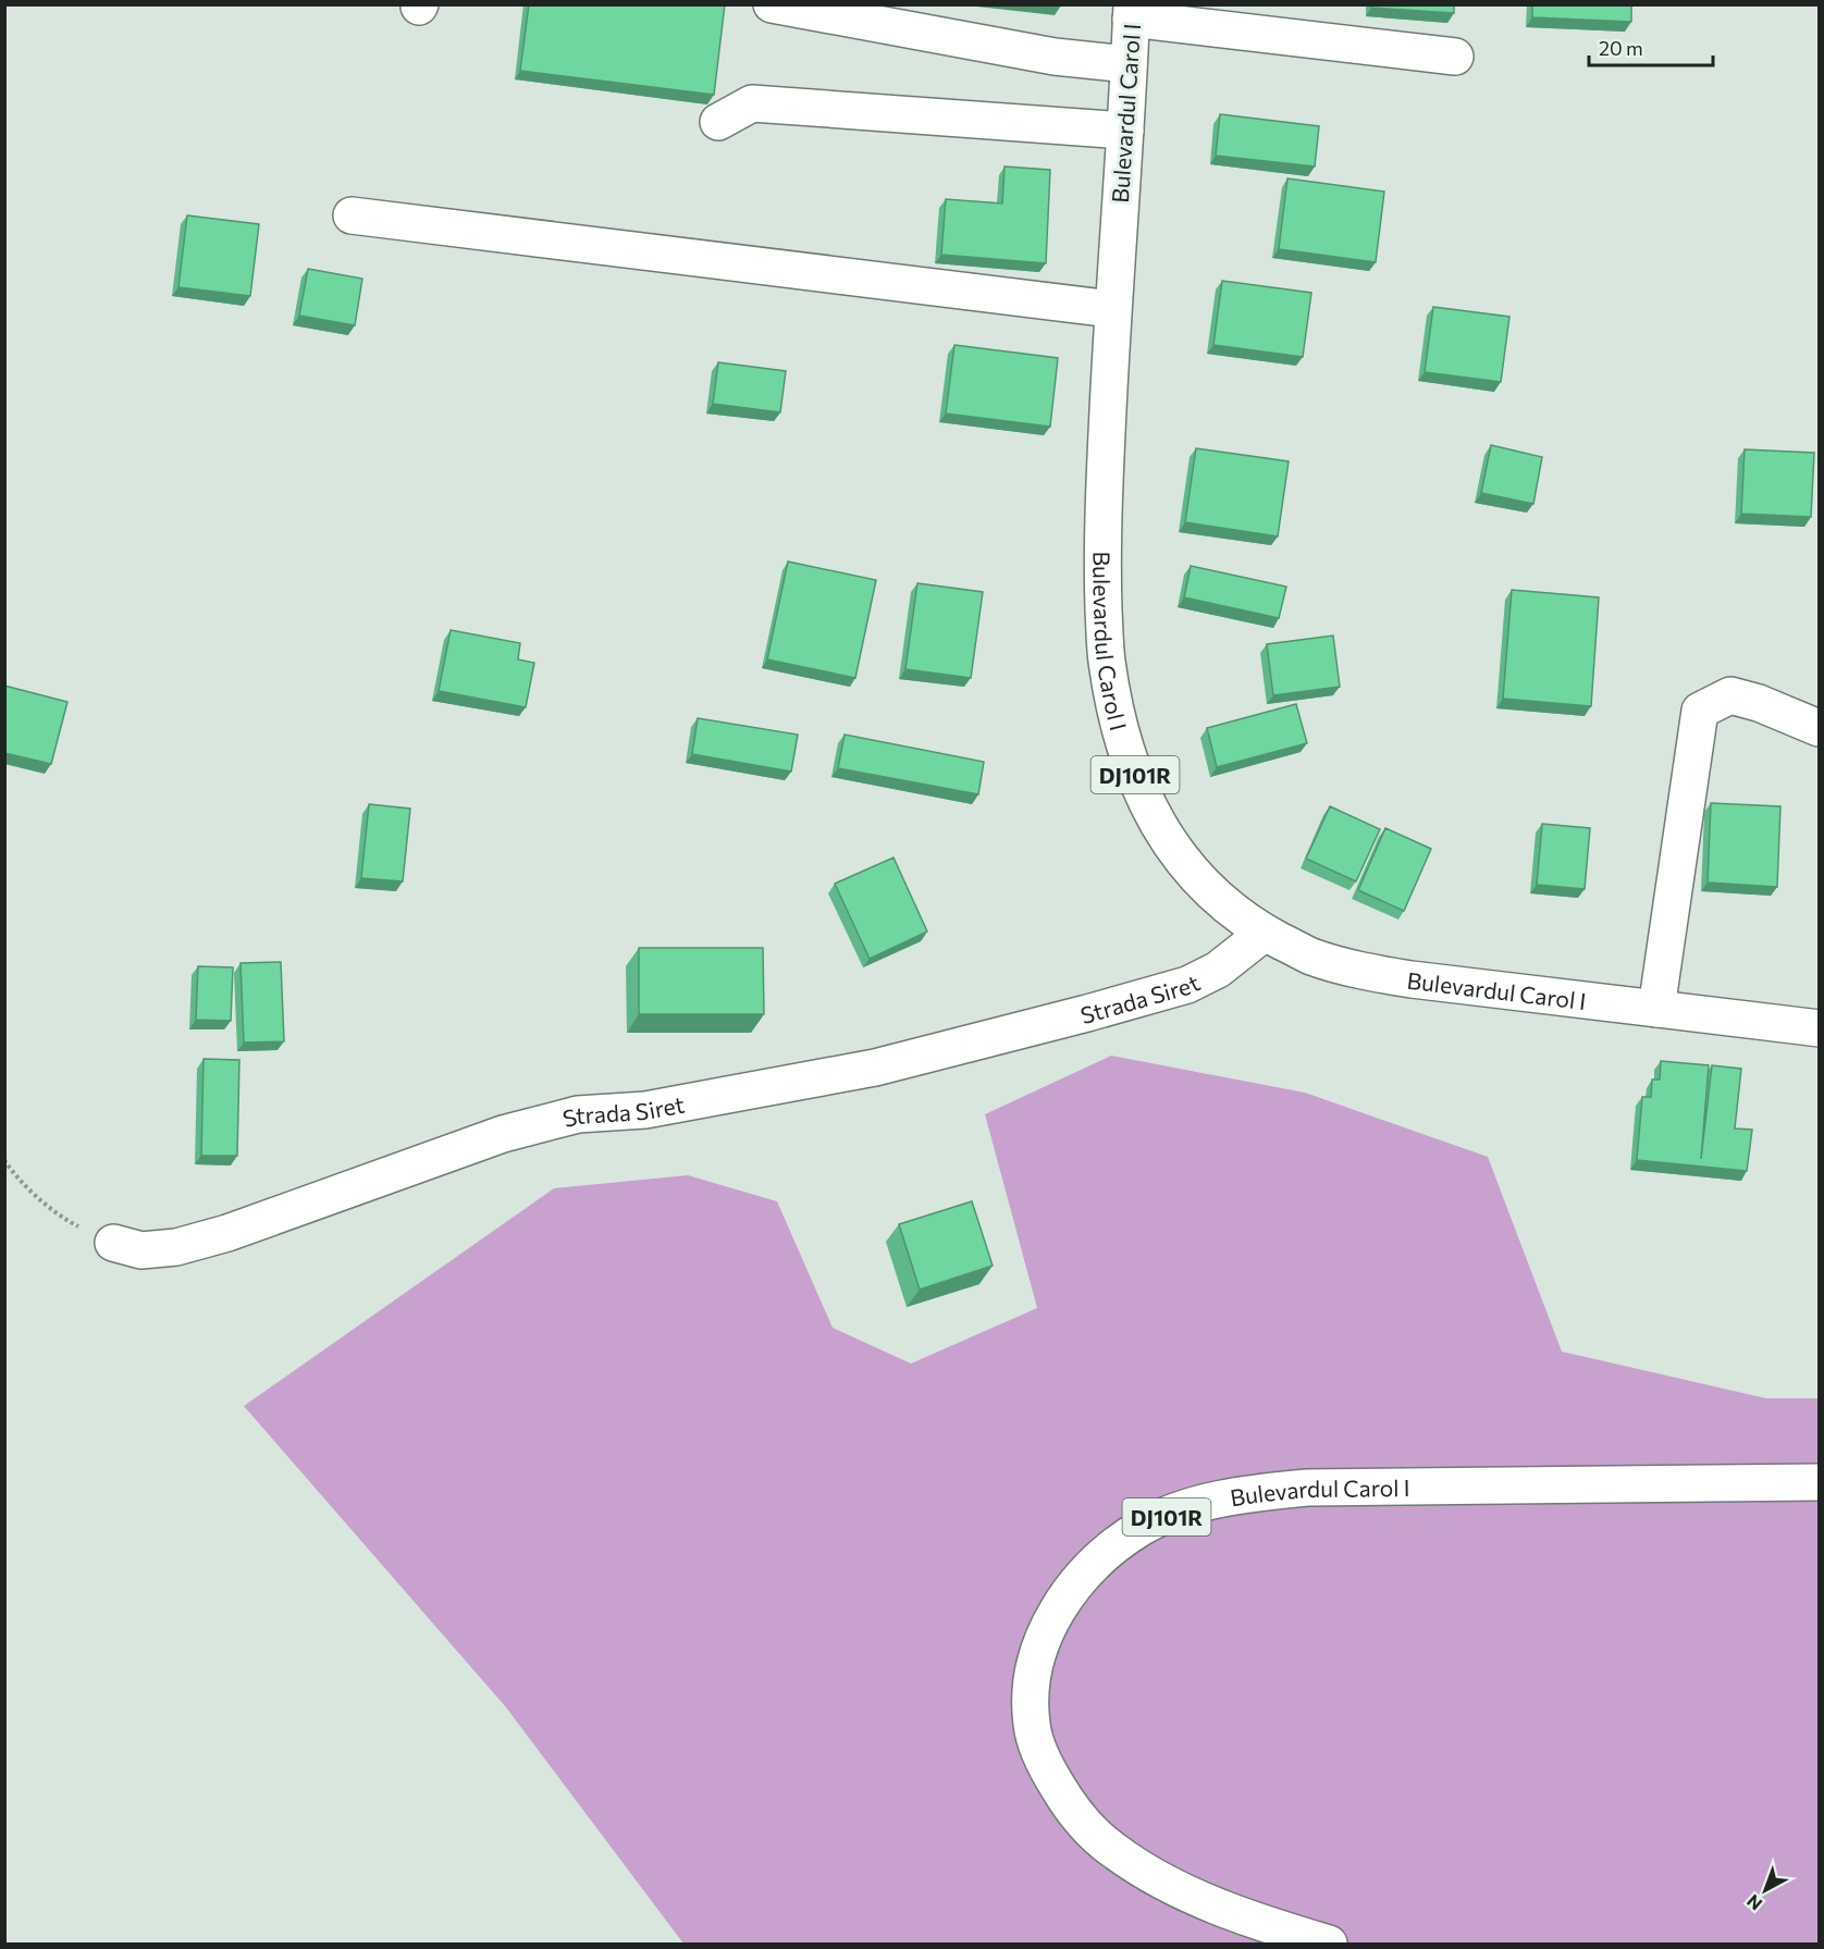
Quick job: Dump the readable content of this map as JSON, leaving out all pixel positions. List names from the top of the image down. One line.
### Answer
{"streets":{"street":["Bulevardul Carol I","DJ101R","Strada Siret"]},"crossings":[["Bulevardul Carol I","Strada Siret"]],"scale_bar":"20 m","north":"bottom left"}
